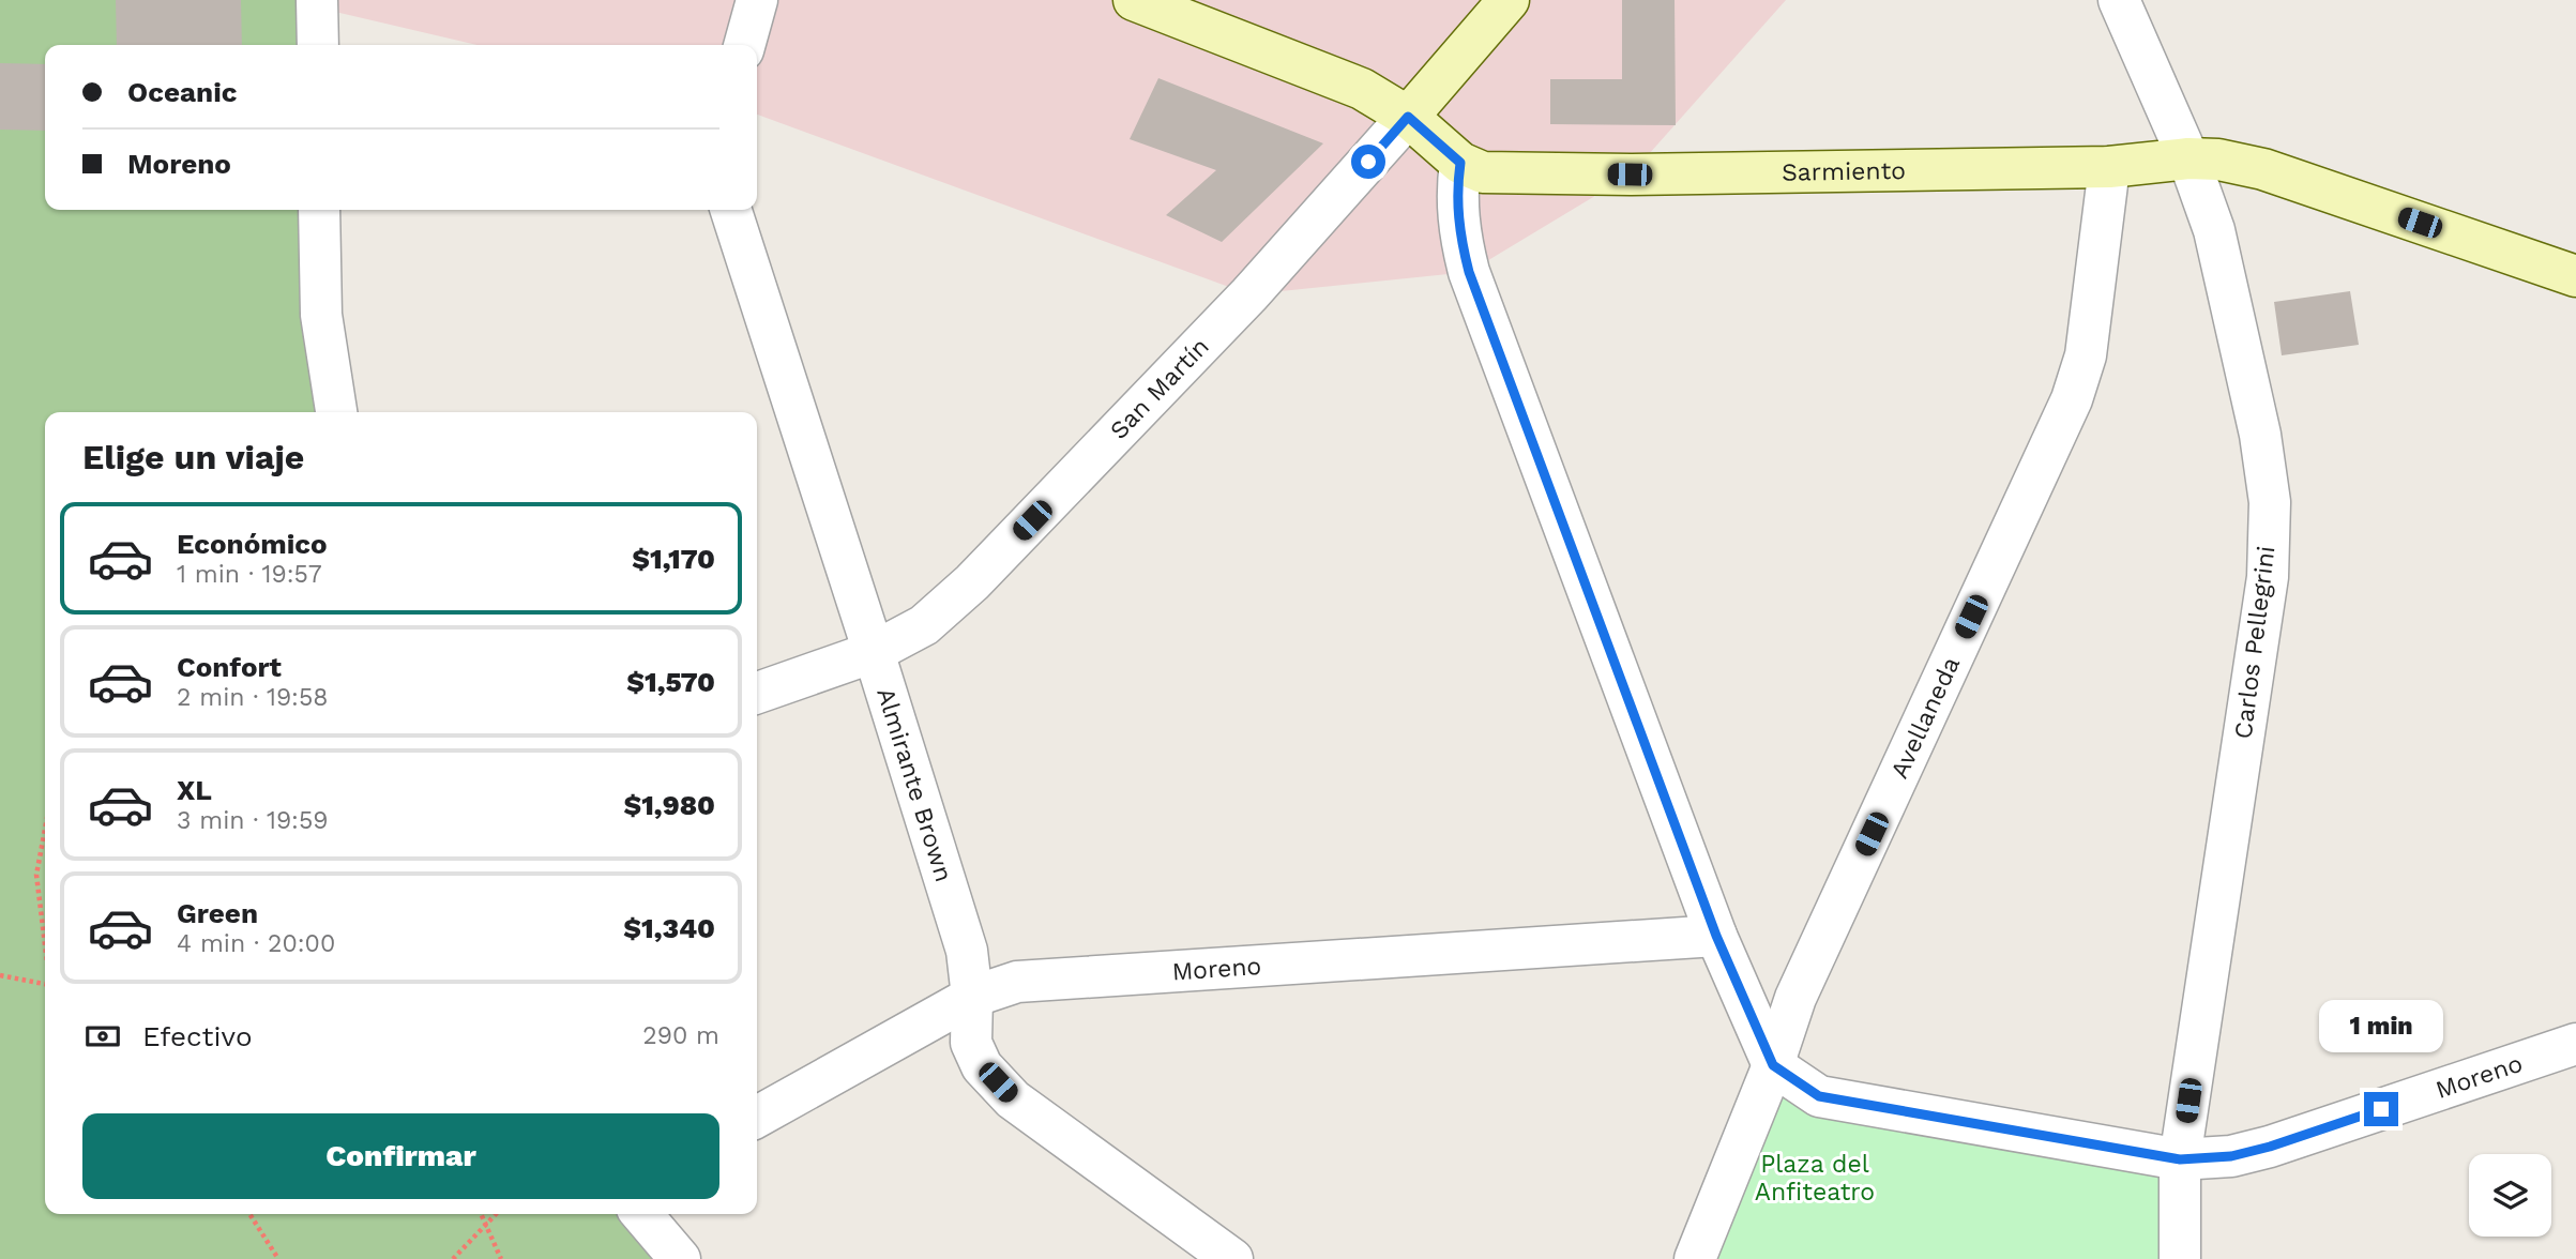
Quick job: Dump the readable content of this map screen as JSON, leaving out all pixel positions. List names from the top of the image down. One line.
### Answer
{"streets":{"main road":["Sarmiento","San Martín"],"street":["Carlos Pellegrini","Avellaneda","Almirante Brown","Moreno"]},"crossings":[["Sarmiento","San Martín"],["Sarmiento","Carlos Pellegrini"],["Sarmiento","Avellaneda"],["San Martín","Almirante Brown"],["Carlos Pellegrini","Moreno"],["Avellaneda","Moreno"],["Almirante Brown","Moreno"]],"parks":["Plaza del Anfiteatro"],"page":{"banner":["Oceanic","Moreno"],"heading":"Elige un viaje","list":[{"name":"Económico","note":"1 min · 19:57","value":"$1,170"},{"name":"Confort","note":"2 min · 19:58","value":"$1,570"},{"name":"XL","note":"3 min · 19:59","value":"$1,980"},{"name":"Green","note":"4 min · 20:00","value":"$1,340"}],"pay":["Efectivo","290 m"],"bubble":"1 min","buttons":"Confirmar"}}
